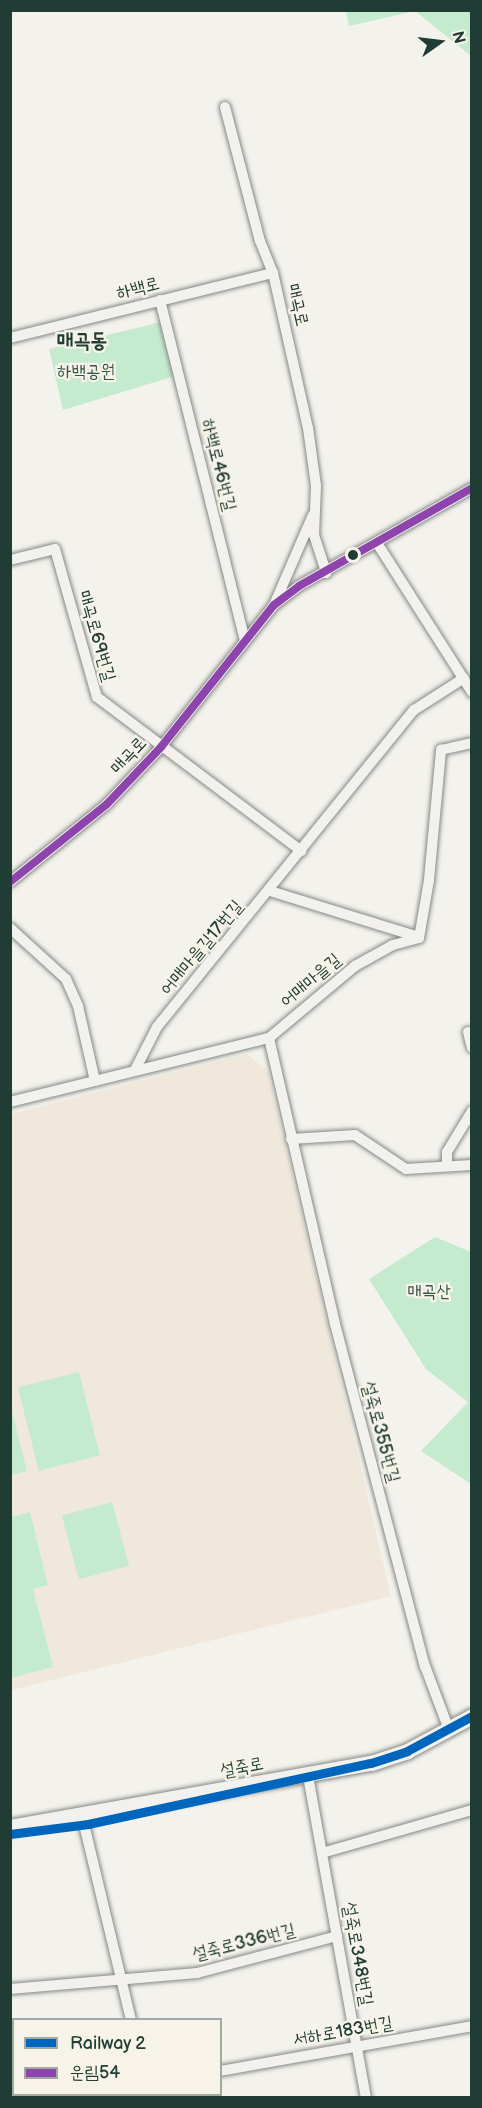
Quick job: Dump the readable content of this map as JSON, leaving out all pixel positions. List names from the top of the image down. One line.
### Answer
{"streets":{"main road":["설죽로"],"street":["하백로","매곡로","하백로46번길","매곡로69번길","어매마을길17번길","어매마을길","설죽로355번길","설죽로336번길","설죽로348번길","서하로183번길"]},"crossings":[["하백로","매곡로"],["하백로","하백로46번길"],["매곡로","하백로46번길"],["매곡로","매곡로69번길"],["어매마을길17번길","어매마을길"],["어매마을길","설죽로355번길"],["설죽로355번길","설죽로"],["설죽로","설죽로348번길"],["설죽로336번길","설죽로348번길"],["설죽로348번길","서하로183번길"]],"districts":["매곡동"],"parks":["하백공원","매곡산"],"lines":["transit line 운림54","rail line 2"],"legend":["Railway 2","운림54"],"north":"right"}
